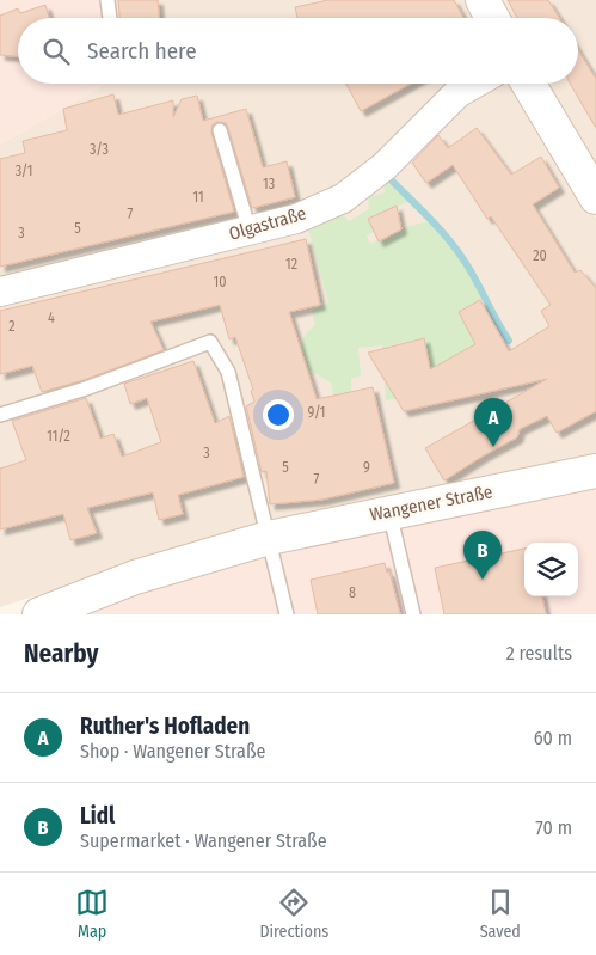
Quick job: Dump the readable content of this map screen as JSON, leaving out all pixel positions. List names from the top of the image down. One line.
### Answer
{"streets":{"main road":["Wangener Straße"],"street":["Olgastraße"]},"house_numbers":["3/3","3/1","13","11","7","5","3","20","12","10","4","2","9/1","11/2","3","5","9","7","8"],"page":{"search":"Search here","pins":["A","B"],"heading":["Nearby","2 results"],"list":[{"mark":"A","name":"Ruther's Hofladen","note":"Shop · Wangener Straße","value":"60 m"},{"mark":"B","name":"Lidl","note":"Supermarket · Wangener Straße","value":"70 m"}],"nav":["Map","Directions","Saved"]}}
